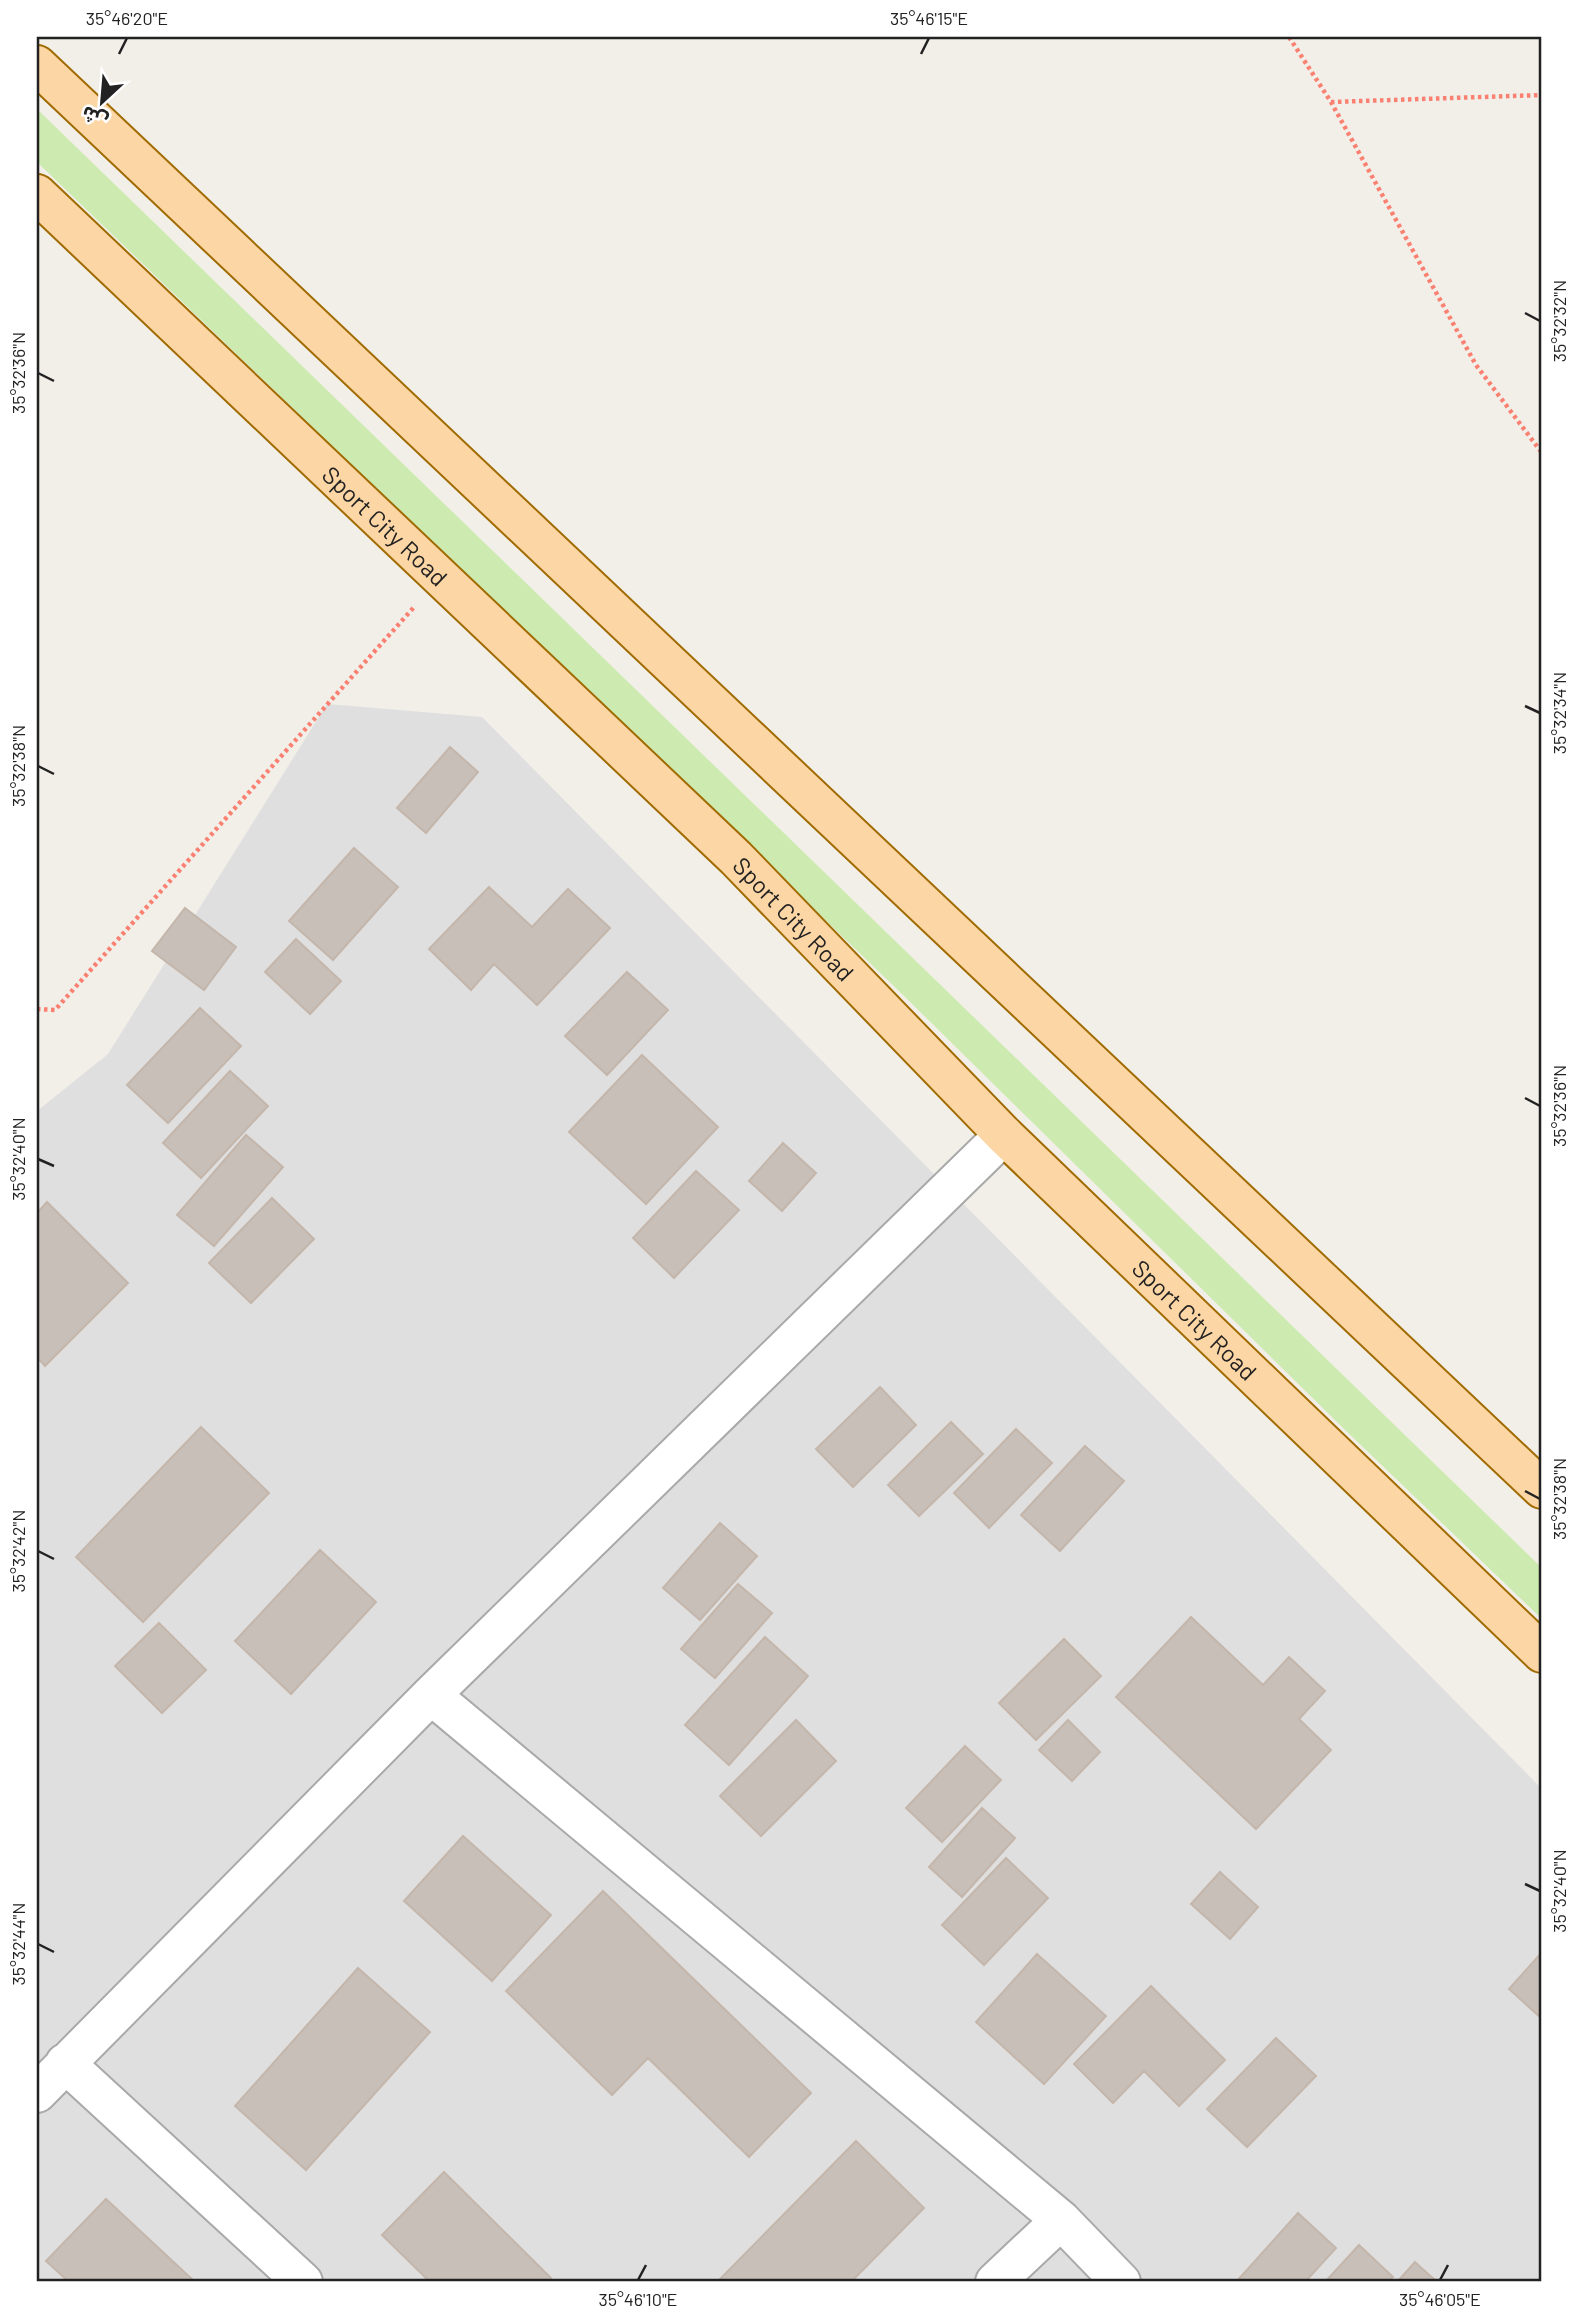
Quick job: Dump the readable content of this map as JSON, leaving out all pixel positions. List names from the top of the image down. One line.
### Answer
{"streets":{"main road":["Sport City Road"]},"north":"bottom left","coordinates":["35°46'20\"E","35°46'15\"E","35°32'32\"N","35°32'36\"N","35°32'34\"N","35°32'38\"N","35°32'40\"N","35°32'42\"N","35°32'44\"N","35°46'10\"E","35°46'05\"E"]}
